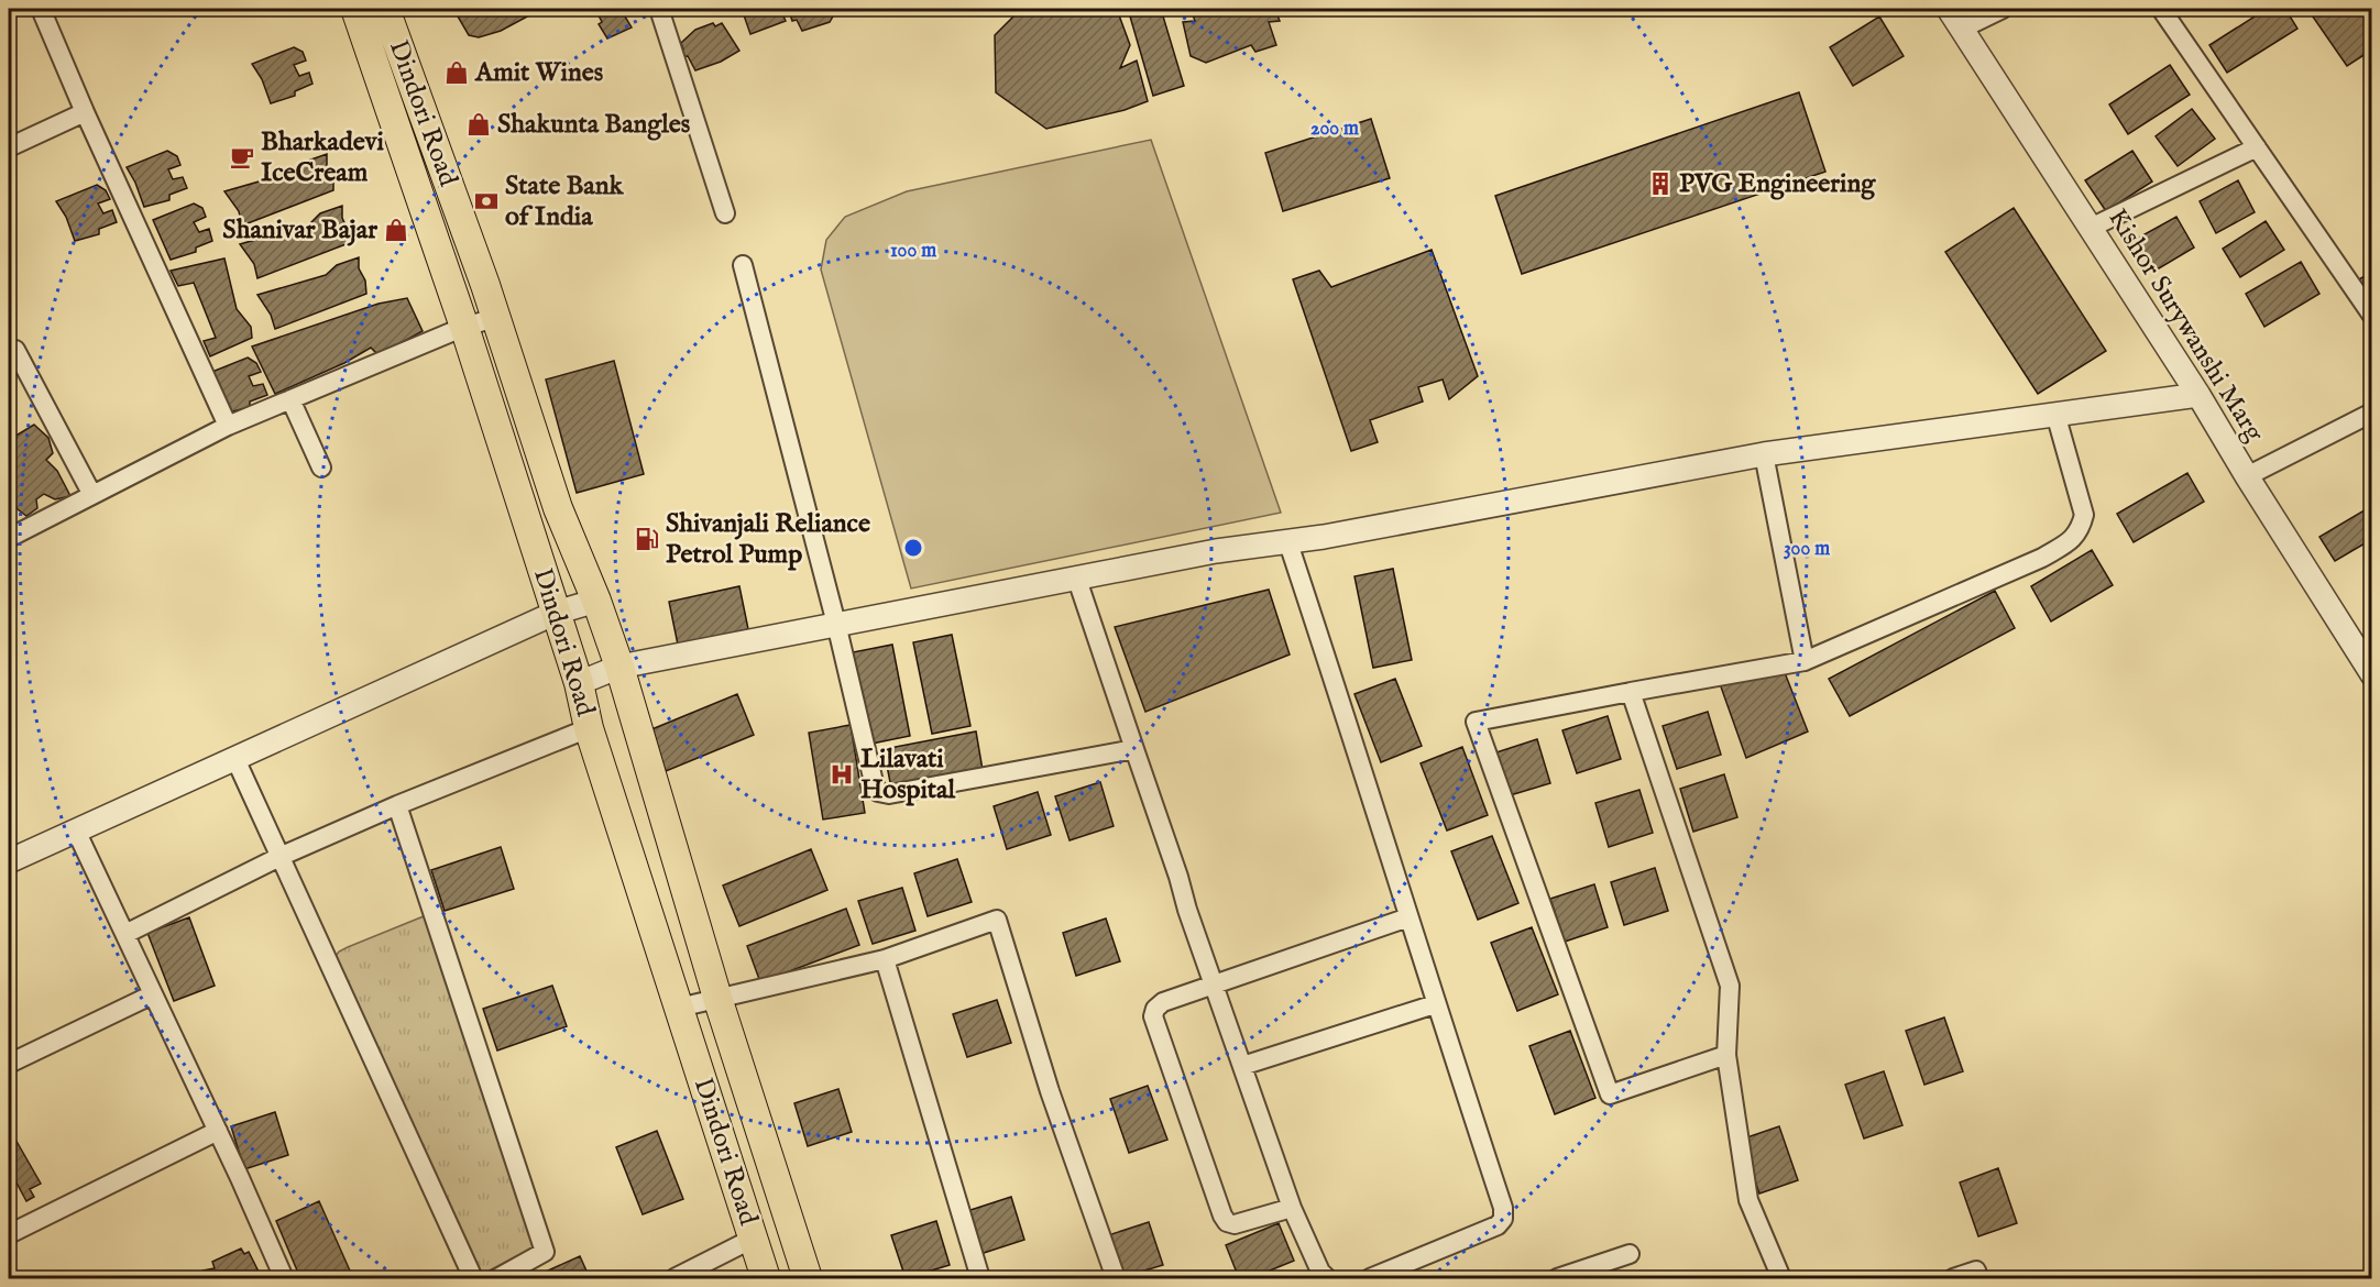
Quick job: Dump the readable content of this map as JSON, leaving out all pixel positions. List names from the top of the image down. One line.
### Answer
{"streets":{"main road":["Dindori Road"],"street":["Kishor Surywanshi Marg"]},"places":{"shop":["Amit Wines","Shakunta Bangles","Shanivar Bajar"],"cafe":["Bharkadevi IceCream"],"building":["PVG Engineering"],"bank":["State Bank of India"],"fuel station":["Shivanjali Reliance Petrol Pump"],"hospital":["Lilavati Hospital"]},"rings":["200 m","100 m","300 m"]}
